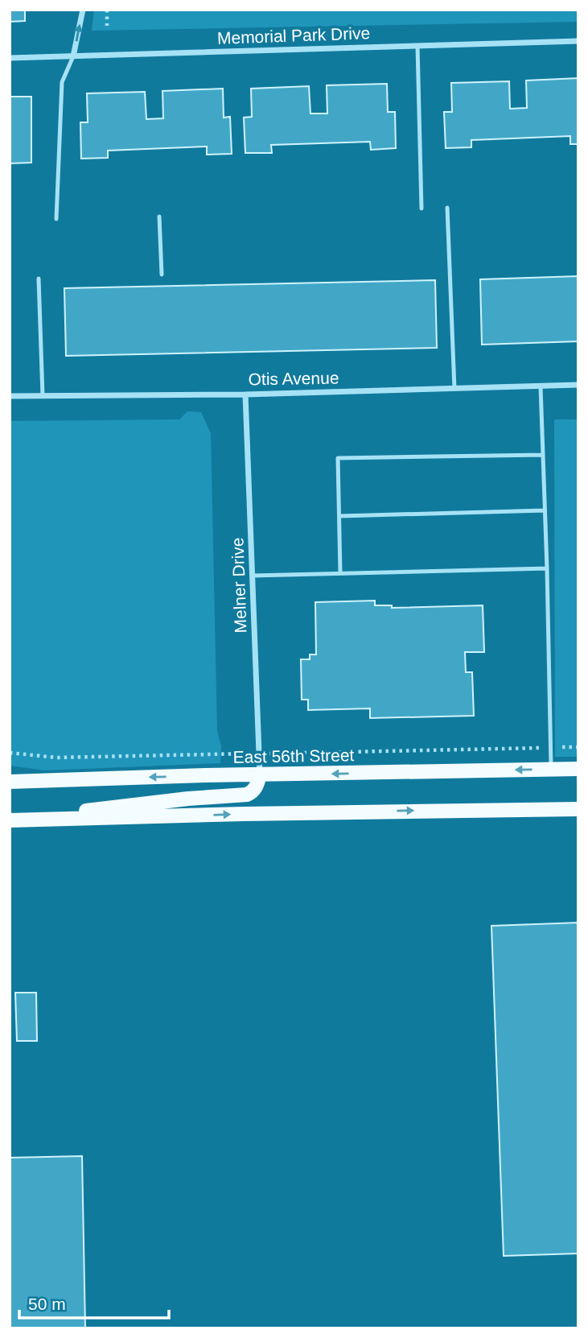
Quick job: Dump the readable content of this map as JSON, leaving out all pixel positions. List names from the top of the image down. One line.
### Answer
{"streets":{"main road":["East 56th Street"],"street":["Memorial Park Drive","Otis Avenue","Melner Drive"]},"crossings":[["Otis Avenue","Melner Drive"],["Melner Drive","East 56th Street"]],"scale_bar":"50 m"}
